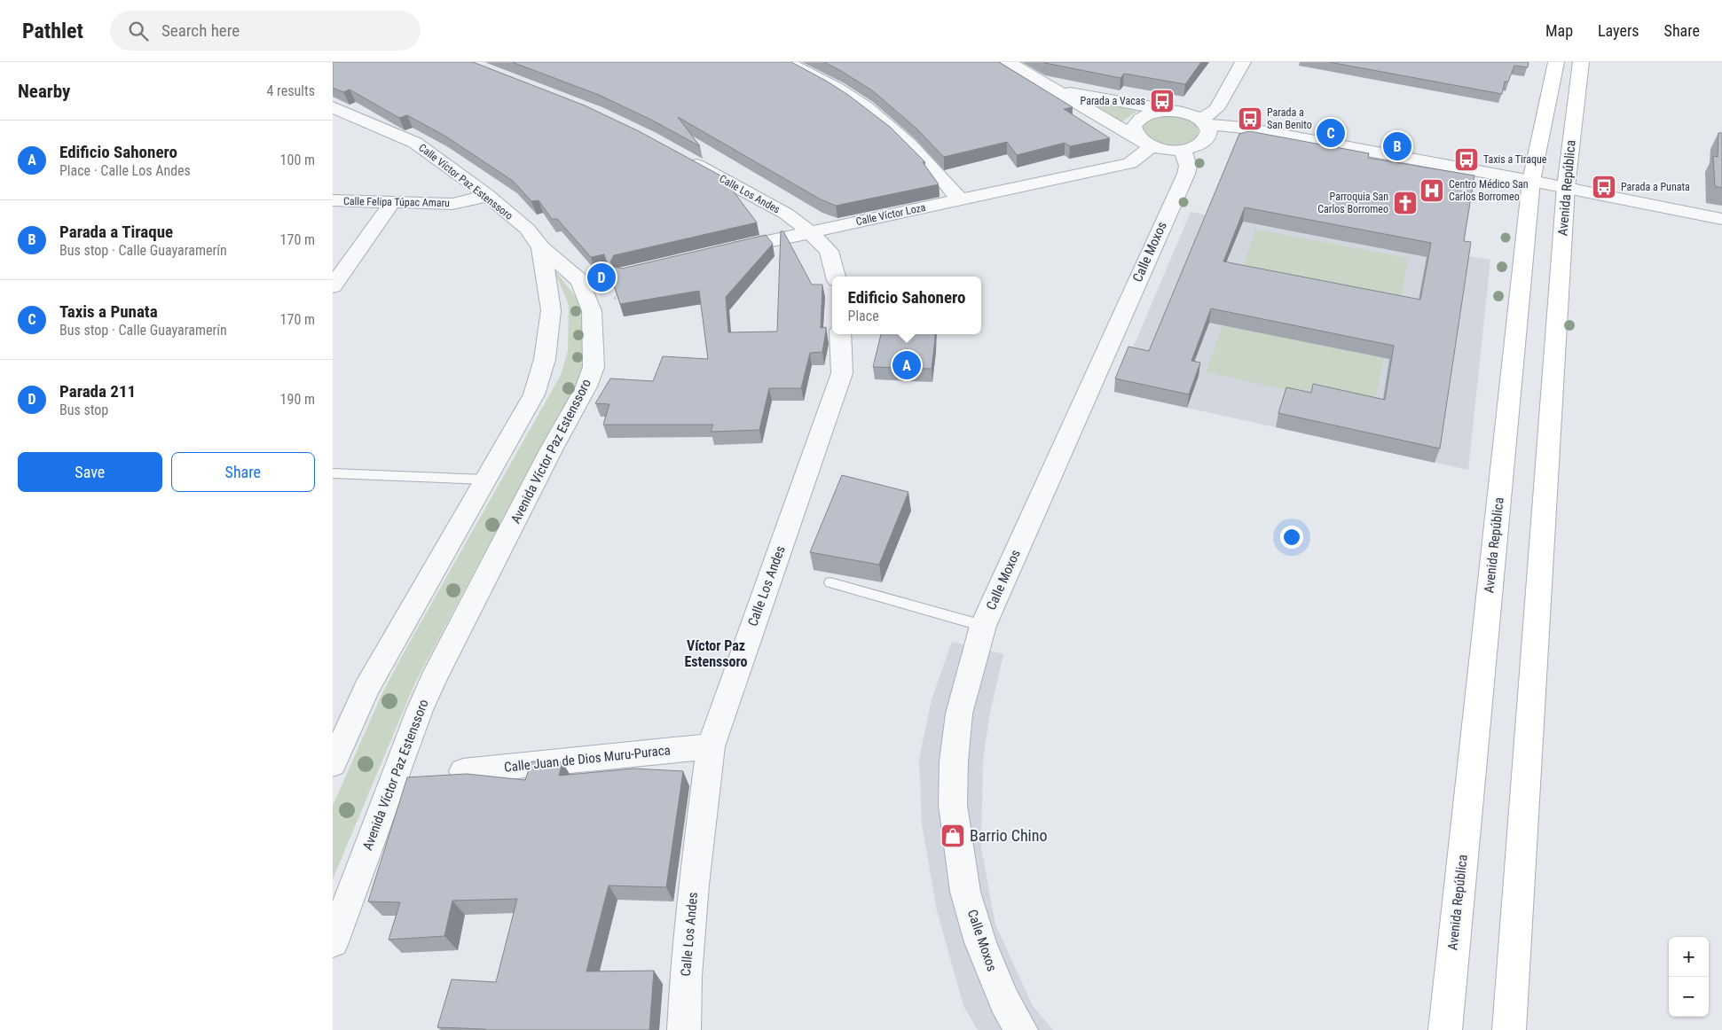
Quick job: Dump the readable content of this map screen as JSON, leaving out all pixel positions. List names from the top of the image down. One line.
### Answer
{"streets":{"main road":["Avenida República"],"street":["Calle Víctor Paz Estenssoro","Calle Los Andes","Calle Felipa Túpac Amaru","Calle Víctor Loza","Calle Moxos","Avenida Víctor Paz Estenssoro","Calle Juan de Dios Muru-Puraca"]},"crossings":[["Calle Víctor Paz Estenssoro","Calle Felipa Túpac Amaru"],["Calle Víctor Paz Estenssoro","Avenida Víctor Paz Estenssoro"],["Calle Los Andes","Calle Víctor Loza"],["Calle Los Andes","Calle Juan de Dios Muru-Puraca"]],"districts":["Víctor Paz Estenssoro"],"places":{"bus stop":["Parada a Vacas","Parada a San Benito","Taxis a Tiraque","Parada a Punata"],"hospital":["Centro Médico San Carlos Borromeo"],"church":["Parroquia San Carlos Borromeo"],"shop":["Barrio Chino"]},"page":{"header":"Pathlet","search":"Search here","nav":["Map","Layers","Share"],"heading":["Nearby","4 results"],"pins":["C","B","D","A"],"list":[{"mark":"A","name":"Edificio Sahonero","note":"Place · Calle Los Andes","value":"100 m"},{"mark":"B","name":"Parada a Tiraque","note":"Bus stop · Calle Guayaramerín","value":"170 m"},{"mark":"C","name":"Taxis a Punata","note":"Bus stop · Calle Guayaramerín","value":"170 m"},{"mark":"D","name":"Parada 211","note":"Bus stop","value":"190 m"}],"popup":["Edificio Sahonero","Place"],"buttons":["Save","Share"],"map_buttons":["+","−"]}}
